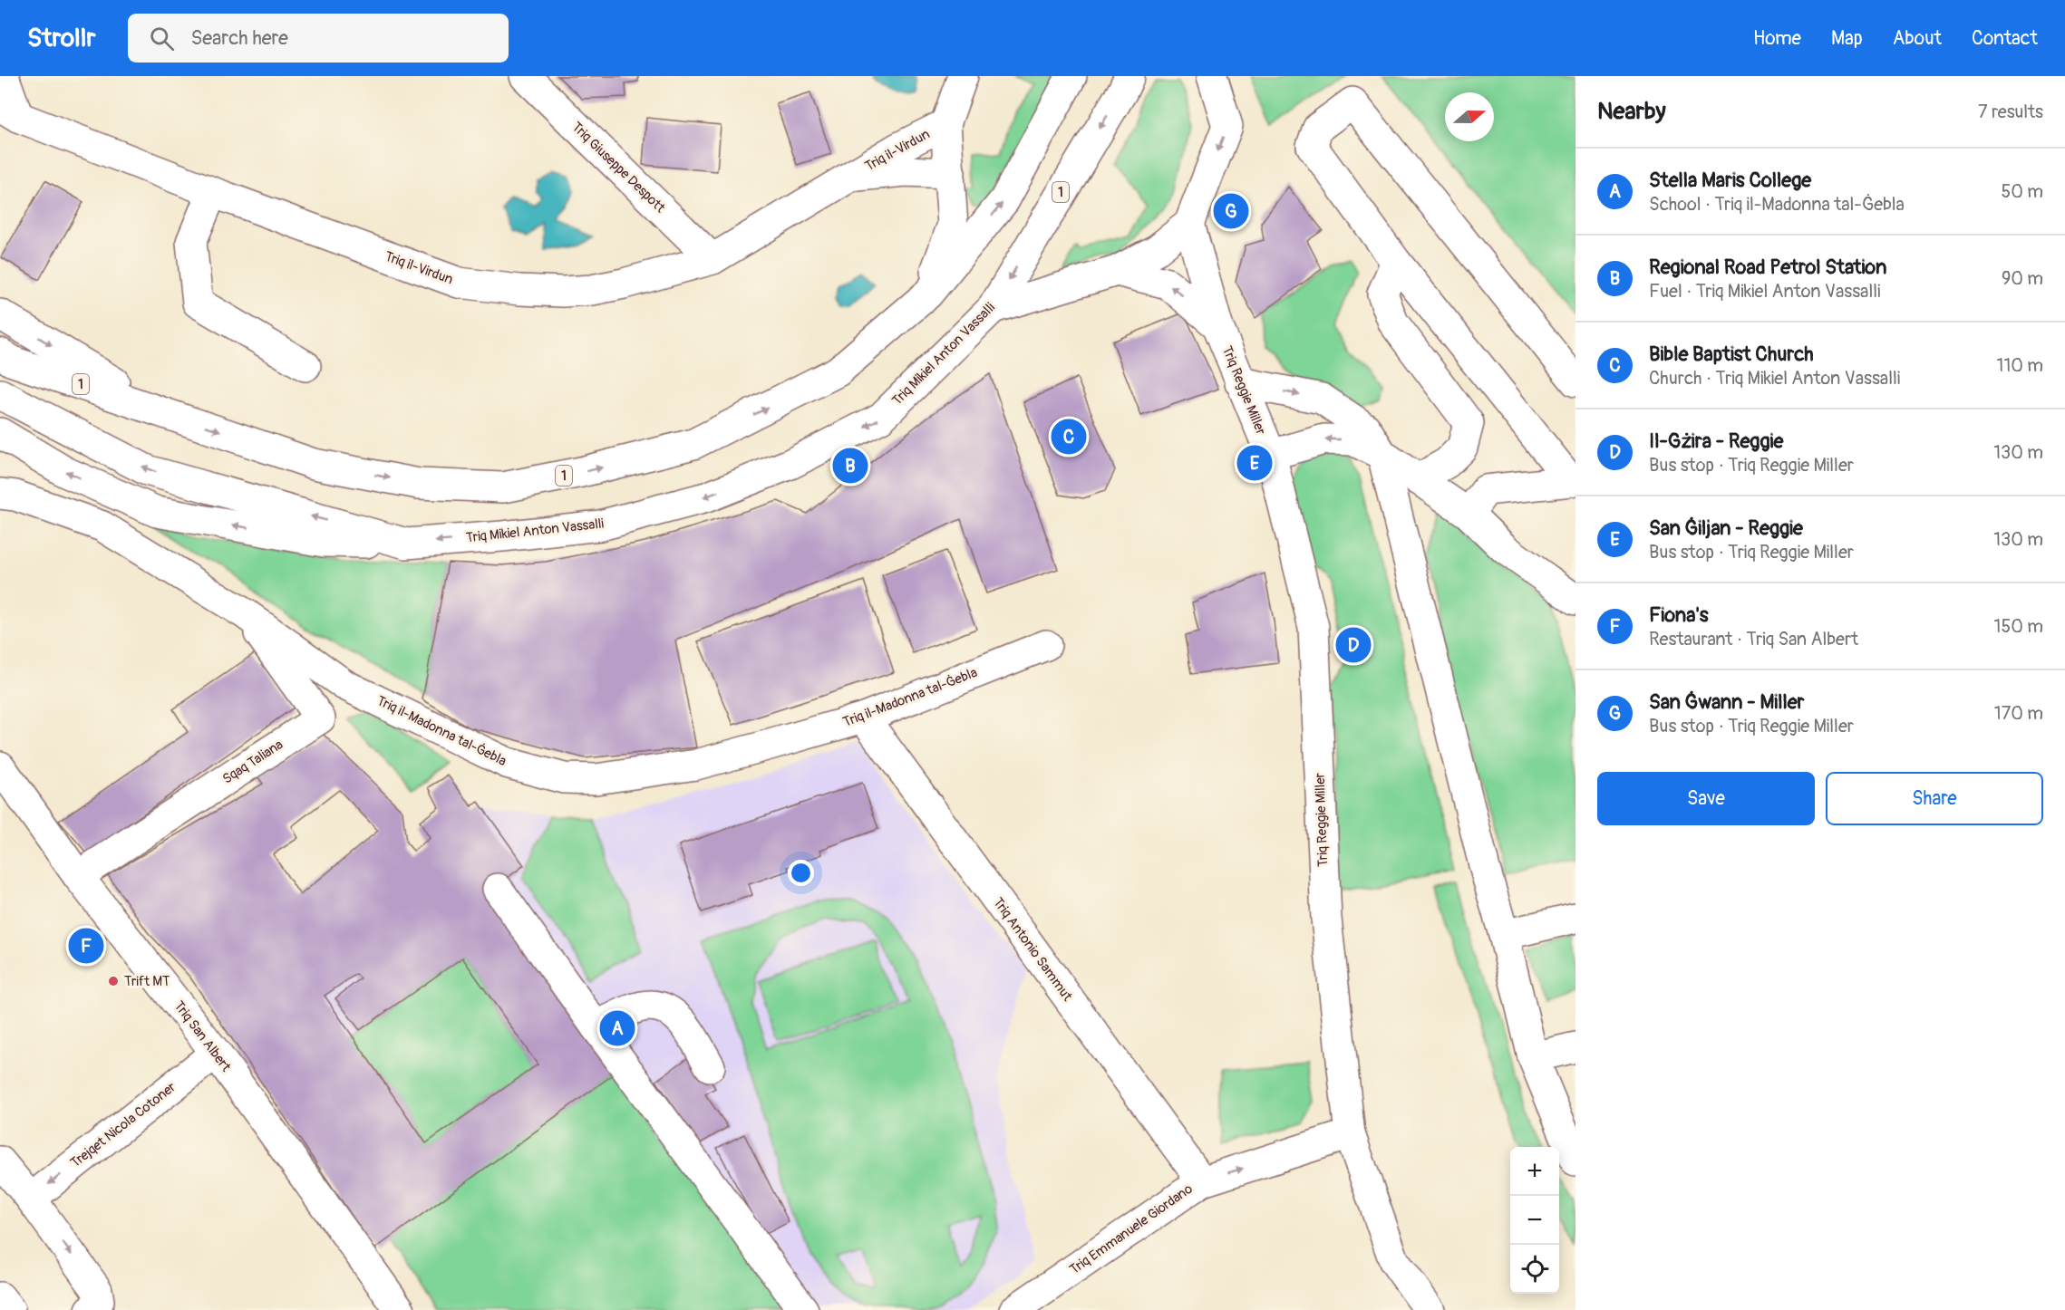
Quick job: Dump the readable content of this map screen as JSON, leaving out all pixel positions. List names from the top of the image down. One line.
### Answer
{"streets":{"main road":["Triq il-Virdun","Triq Giuseppe Despott","1","Triq Mikiel Anton Vassalli","Triq Reggie Miller","Triq il-Madonna tal-Ġebla","Sqaq Taliana","Triq Antonio Sammut","Triq San Albert","Trejqet Nicola Cotoner","Triq Emmanuele Giordano"]},"crossings":[["Triq il-Virdun","Triq Giuseppe Despott"],["Triq il-Virdun","1"],["1","Triq Mikiel Anton Vassalli"],["1","Triq Reggie Miller"],["Triq Reggie Miller","Triq Emmanuele Giordano"],["Triq il-Madonna tal-Ġebla","Sqaq Taliana"],["Triq il-Madonna tal-Ġebla","Triq Antonio Sammut"],["Sqaq Taliana","Triq San Albert"],["Triq Antonio Sammut","Triq Emmanuele Giordano"],["Triq San Albert","Trejqet Nicola Cotoner"]],"one_way":["Trejqet Nicola Cotoner","Triq Emmanuele Giordano"],"places":["Trift MT"],"north":"right","page":{"header":"Strollr","search":"Search here","nav":["Home","Map","About","Contact"],"heading":["Nearby","7 results"],"list":[{"mark":"A","name":"Stella Maris College","note":"School · Triq il-Madonna tal-Ġebla","value":"50 m"},{"mark":"B","name":"Regional Road Petrol Station","note":"Fuel · Triq Mikiel Anton Vassalli","value":"90 m"},{"mark":"C","name":"Bible Baptist Church","note":"Church · Triq Mikiel Anton Vassalli","value":"110 m"},{"mark":"D","name":"Il-Gżira - Reggie","note":"Bus stop · Triq Reggie Miller","value":"130 m"},{"mark":"E","name":"San Ġiljan - Reggie","note":"Bus stop · Triq Reggie Miller","value":"130 m"},{"mark":"F","name":"Fiona's","note":"Restaurant · Triq San Albert","value":"150 m"},{"mark":"G","name":"San Ġwann - Miller","note":"Bus stop · Triq Reggie Miller","value":"170 m"}],"pins":["G","C","E","B","D","F","A"],"buttons":["Save","Share"],"map_buttons":["+","−"]}}
